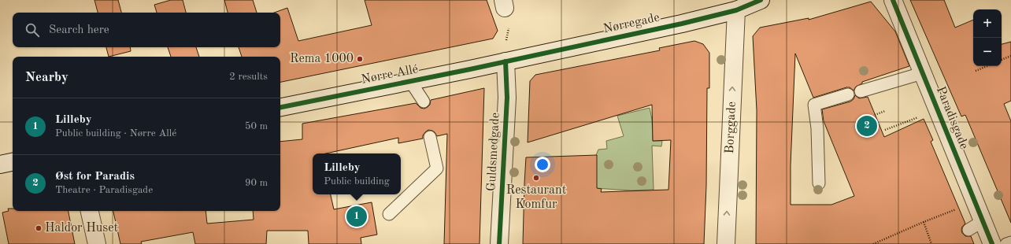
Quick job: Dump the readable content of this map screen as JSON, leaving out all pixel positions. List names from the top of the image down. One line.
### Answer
{"streets":{"street":["Nørregade","Nørre Allé","Paradisgade","Borggade","Guldsmedgade"]},"crossings":[["Nørregade","Nørre Allé"],["Nørregade","Borggade"],["Nørregade","Guldsmedgade"],["Nørre Allé","Guldsmedgade"]],"one_way":["Borggade"],"places":["Rema 1000","Restaurant Komfur","Haldor Huset"],"page":{"map_buttons":["+","−"],"search":"Search here","heading":["Nearby","2 results"],"list":[{"mark":"1","name":"Lilleby","note":"Public building · Nørre Allé","value":"50 m"},{"mark":"2","name":"Øst for Paradis","note":"Theatre · Paradisgade","value":"90 m"}],"pins":["2","1"],"popup":["Lilleby","Public building"]}}
